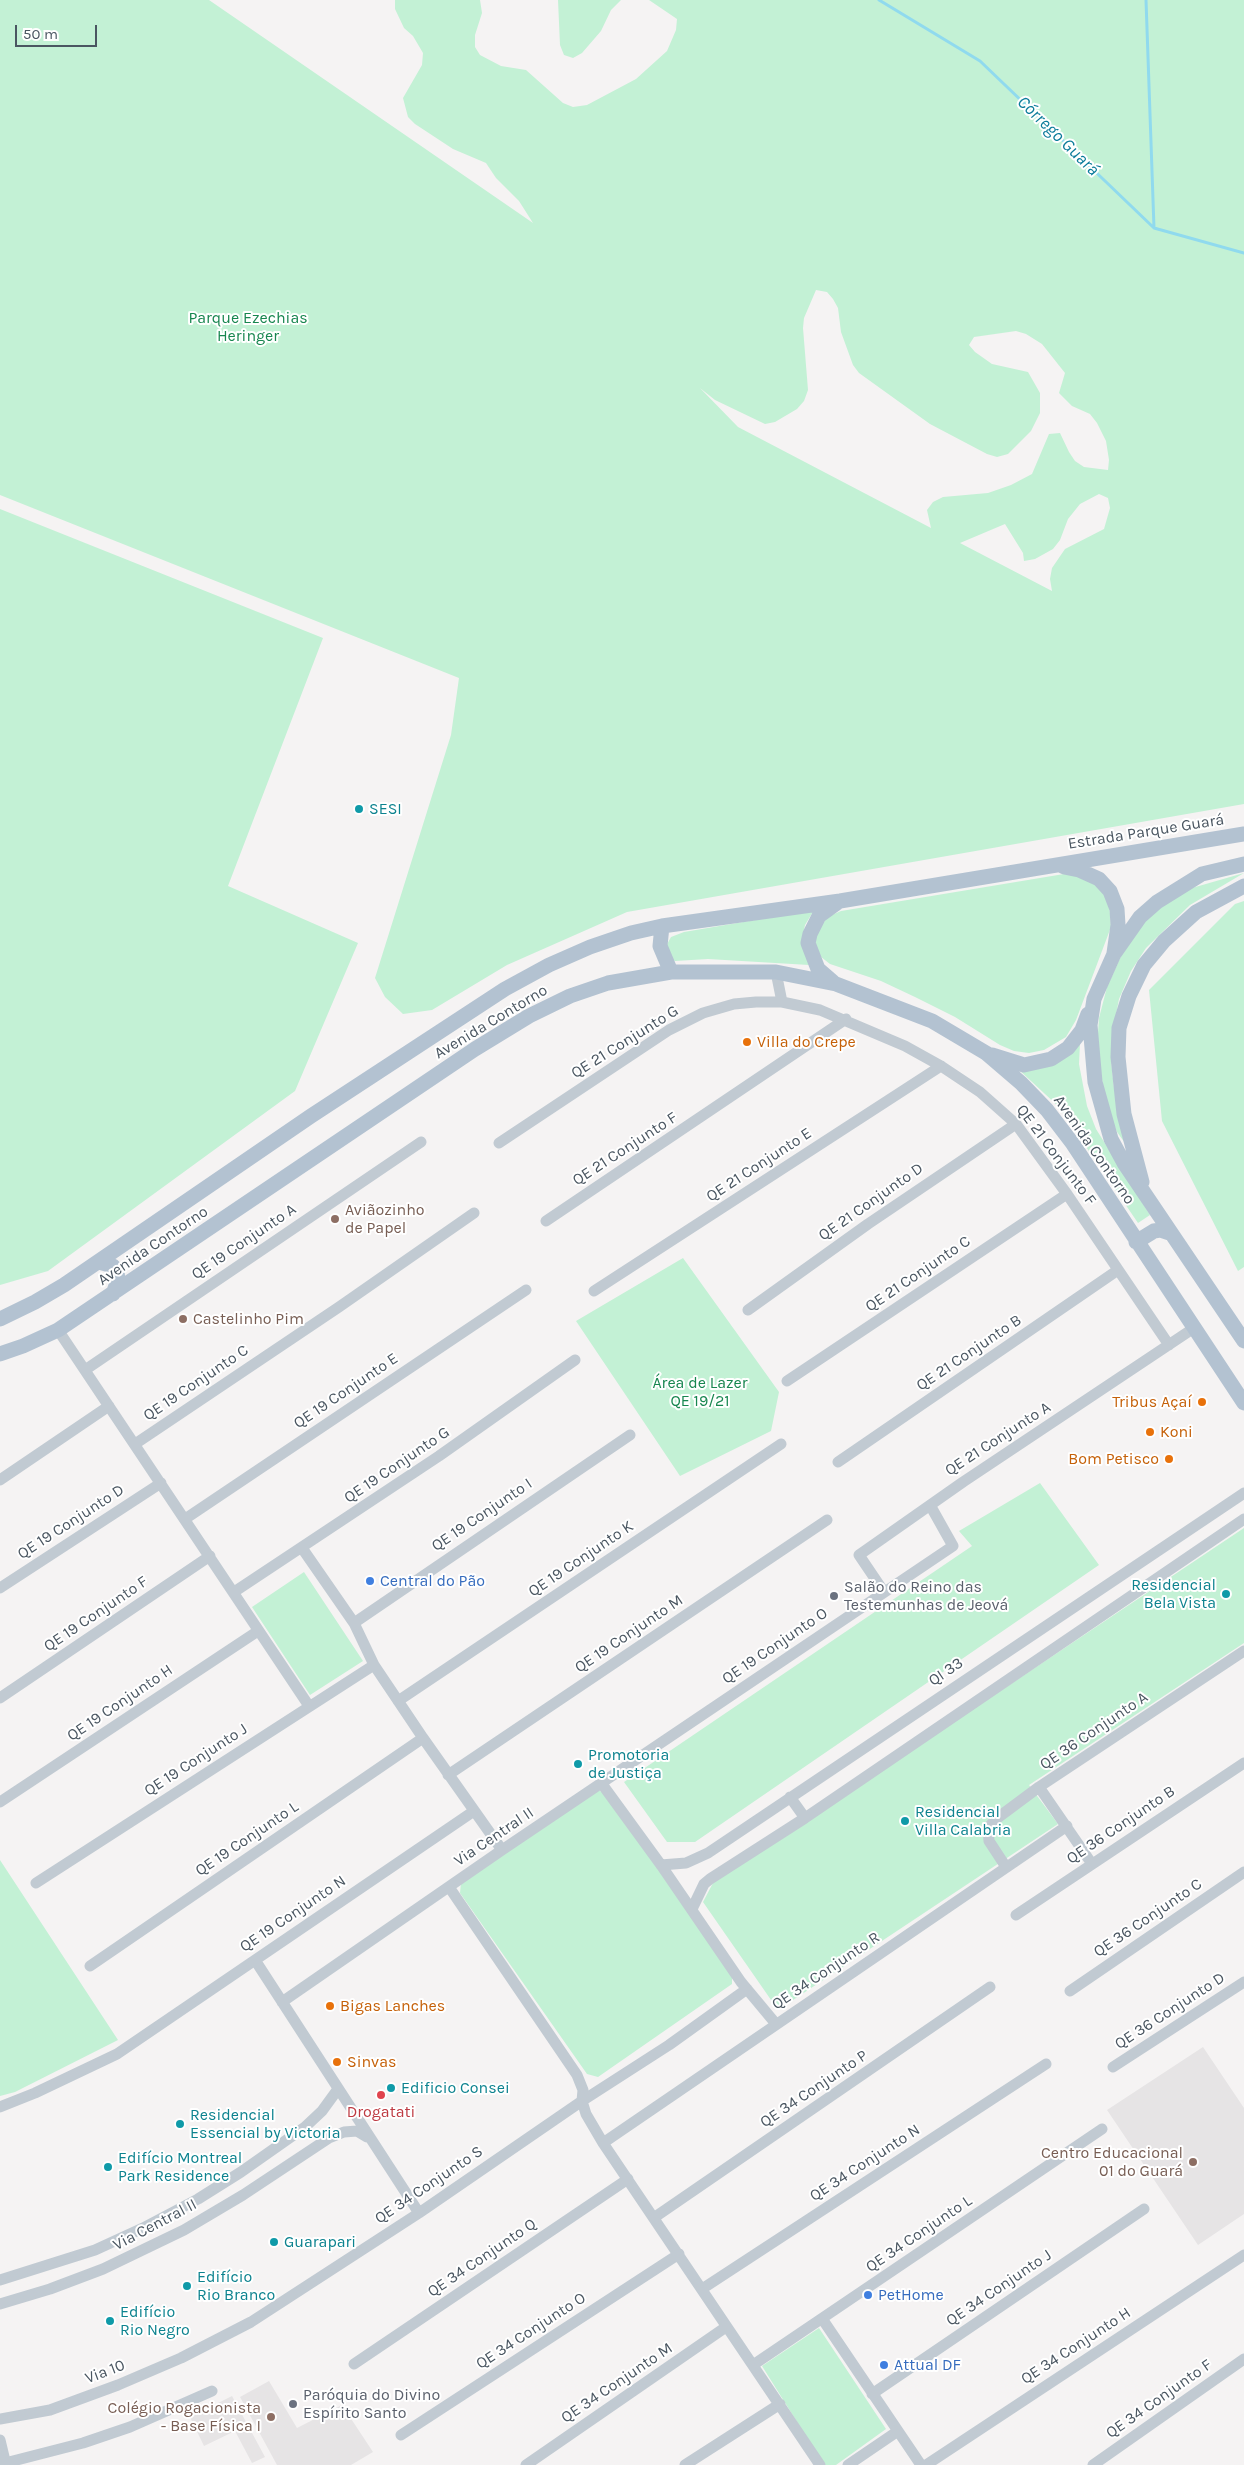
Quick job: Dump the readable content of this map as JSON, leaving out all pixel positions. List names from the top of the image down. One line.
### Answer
{"streets":{"main road":["Estrada Parque Guará","Avenida Contorno"],"street":["QE 21 Conjunto G","QE 21 Conjunto F","QE 21 Conjunto E","QE 21 Conjunto D","QE 19 Conjunto A","QE 21 Conjunto C","QE 21 Conjunto B","QE 19 Conjunto C","QE 19 Conjunto E","QE 21 Conjunto A","QE 19 Conjunto G","QE 19 Conjunto I","QE 19 Conjunto D","QE 19 Conjunto K","QE 19 Conjunto F","QE 19 Conjunto M","QE 19 Conjunto O","QI 33","QE 19 Conjunto H","QE 36 Conjunto A","QE 19 Conjunto J","QE 36 Conjunto B","Via Central II","QE 19 Conjunto L","QE 19 Conjunto N","QE 36 Conjunto C","QE 34 Conjunto R","QE 36 Conjunto D","QE 34 Conjunto P","QE 34 Conjunto N","QE 34 Conjunto S","QE 34 Conjunto L","QE 34 Conjunto Q","QE 34 Conjunto J","QE 34 Conjunto O","QE 34 Conjunto H","Via 10","QE 34 Conjunto M","QE 34 Conjunto F"]},"crossings":[["Estrada Parque Guará","Avenida Contorno"],["Avenida Contorno","QE 21 Conjunto A"],["QE 21 Conjunto G","QE 21 Conjunto F"],["QE 21 Conjunto F","QE 21 Conjunto E"],["QE 21 Conjunto F","QE 21 Conjunto D"],["QE 21 Conjunto F","QE 21 Conjunto C"],["QE 21 Conjunto F","QE 21 Conjunto B"],["QE 21 Conjunto F","QE 21 Conjunto A"],["QE 21 Conjunto A","QE 19 Conjunto O"],["QE 19 Conjunto O","Via Central II"],["QE 36 Conjunto A","QE 36 Conjunto B"],["QE 36 Conjunto A","QE 34 Conjunto R"],["QE 34 Conjunto S","Via 10"]],"water":["Córrego Guará"],"parks":["Parque Ezechias Heringer","Área de Lazer QE 19/21"],"places":["SESI","Villa do Crepe","Aviãozinho de Papel","Castelinho Pim","Tribus Açaí","Koni","Bom Petisco","Central do Pão","Residencial Bela Vista","Salão do Reino das Testemunhas de Jeová","Promotoria de Justiça","Residencial Villa Calabria","Bigas Lanches","Sinvas","Edificio Consei","Drogatati","Residencial Essencial by Victoria","Centro Educacional 01 do Guará","Edifício Montreal Park Residence","Guarapari","Edifício Rio Branco","PetHome","Edifício Rio Negro","Attual DF","Paróquia do Divino Espírito Santo","Colégio Rogacionista - Base Física I"],"scale_bar":"50 m"}
